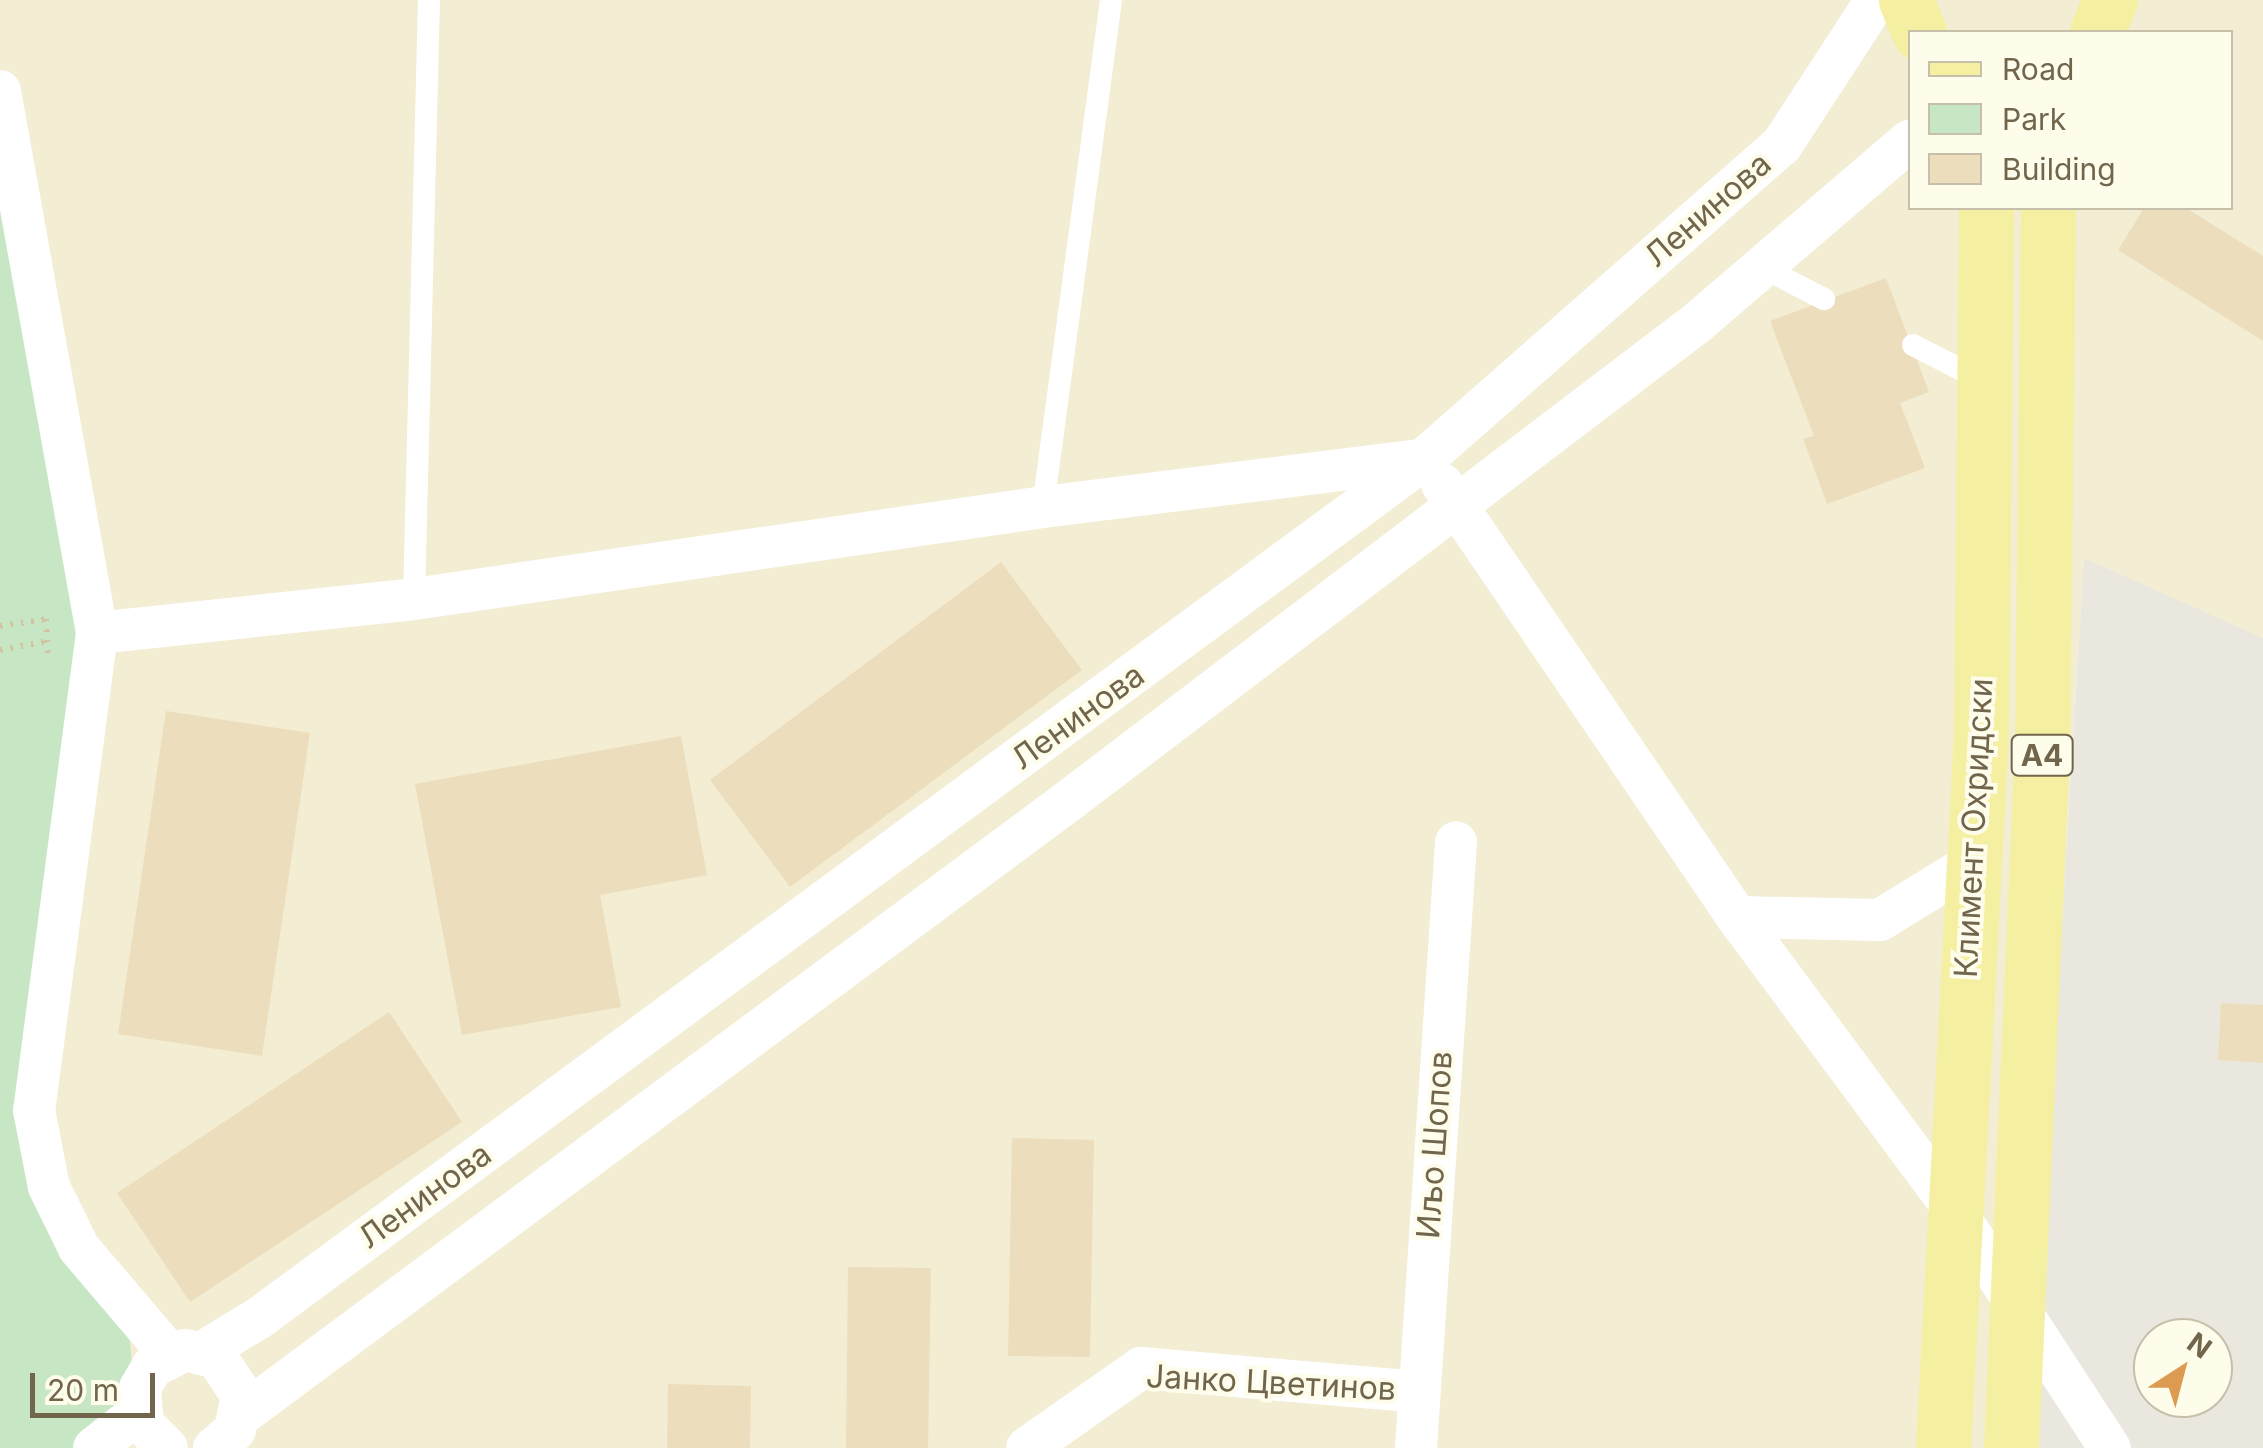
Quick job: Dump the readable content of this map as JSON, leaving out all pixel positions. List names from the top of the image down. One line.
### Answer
{"streets":{"main road":["A4","Климент Охридски"],"street":["Ленинова","Иљо Шопов","Јанко Цветинов"]},"crossings":[["Иљо Шопов","Јанко Цветинов"]],"legend":["Road","Park","Building"],"scale_bar":"20 m","north":"top right"}
